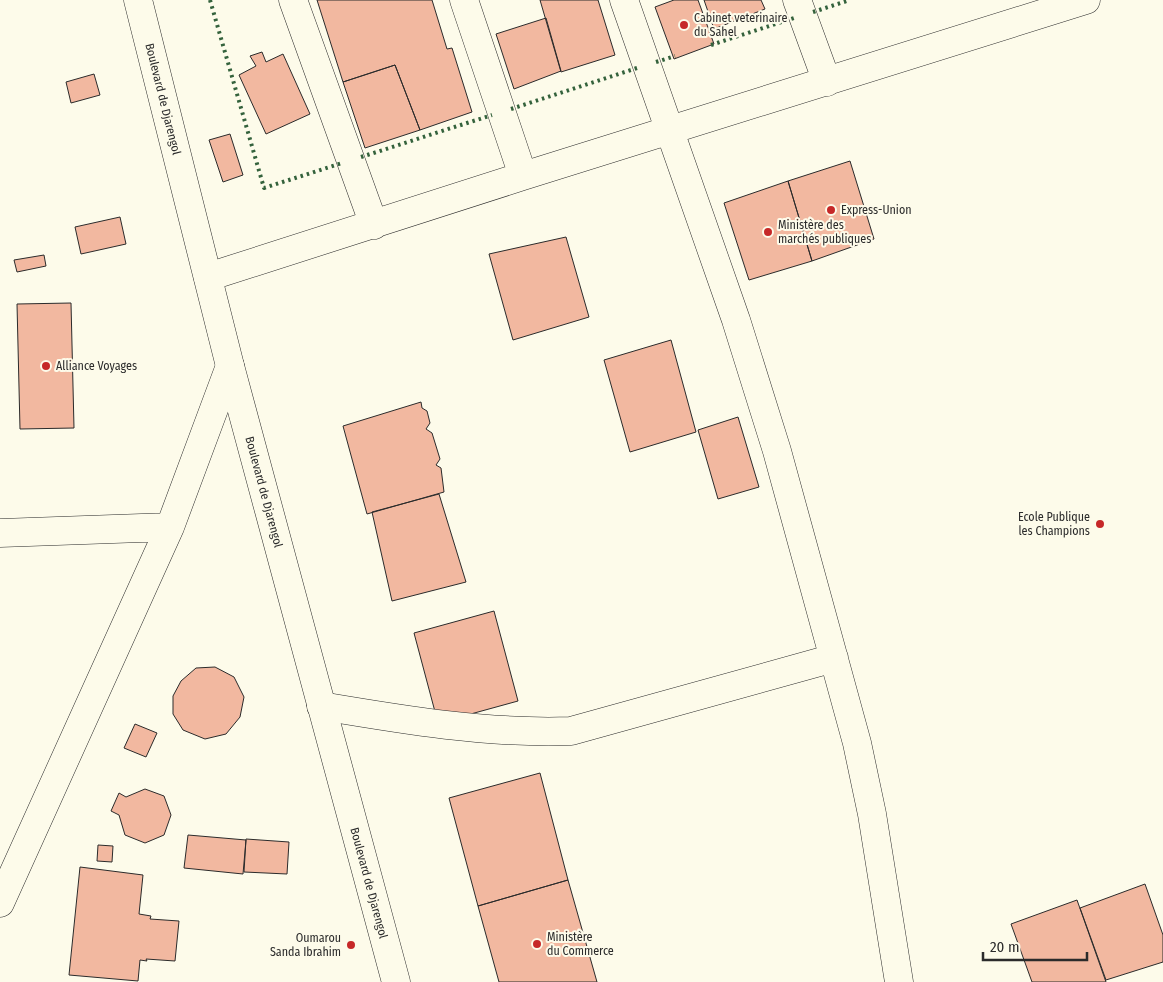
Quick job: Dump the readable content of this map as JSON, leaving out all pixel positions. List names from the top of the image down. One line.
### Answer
{"streets":{"street":["Boulevard de Djarengol"]},"places":["Cabinet veterinaire du Sahel","Express-Union","Ministère des marchés publiques","Alliance Voyages","Ecole Publique les Champions","Ministère du Commerce","Oumarou Sanda Ibrahim"],"scale_bar":"20 m"}
